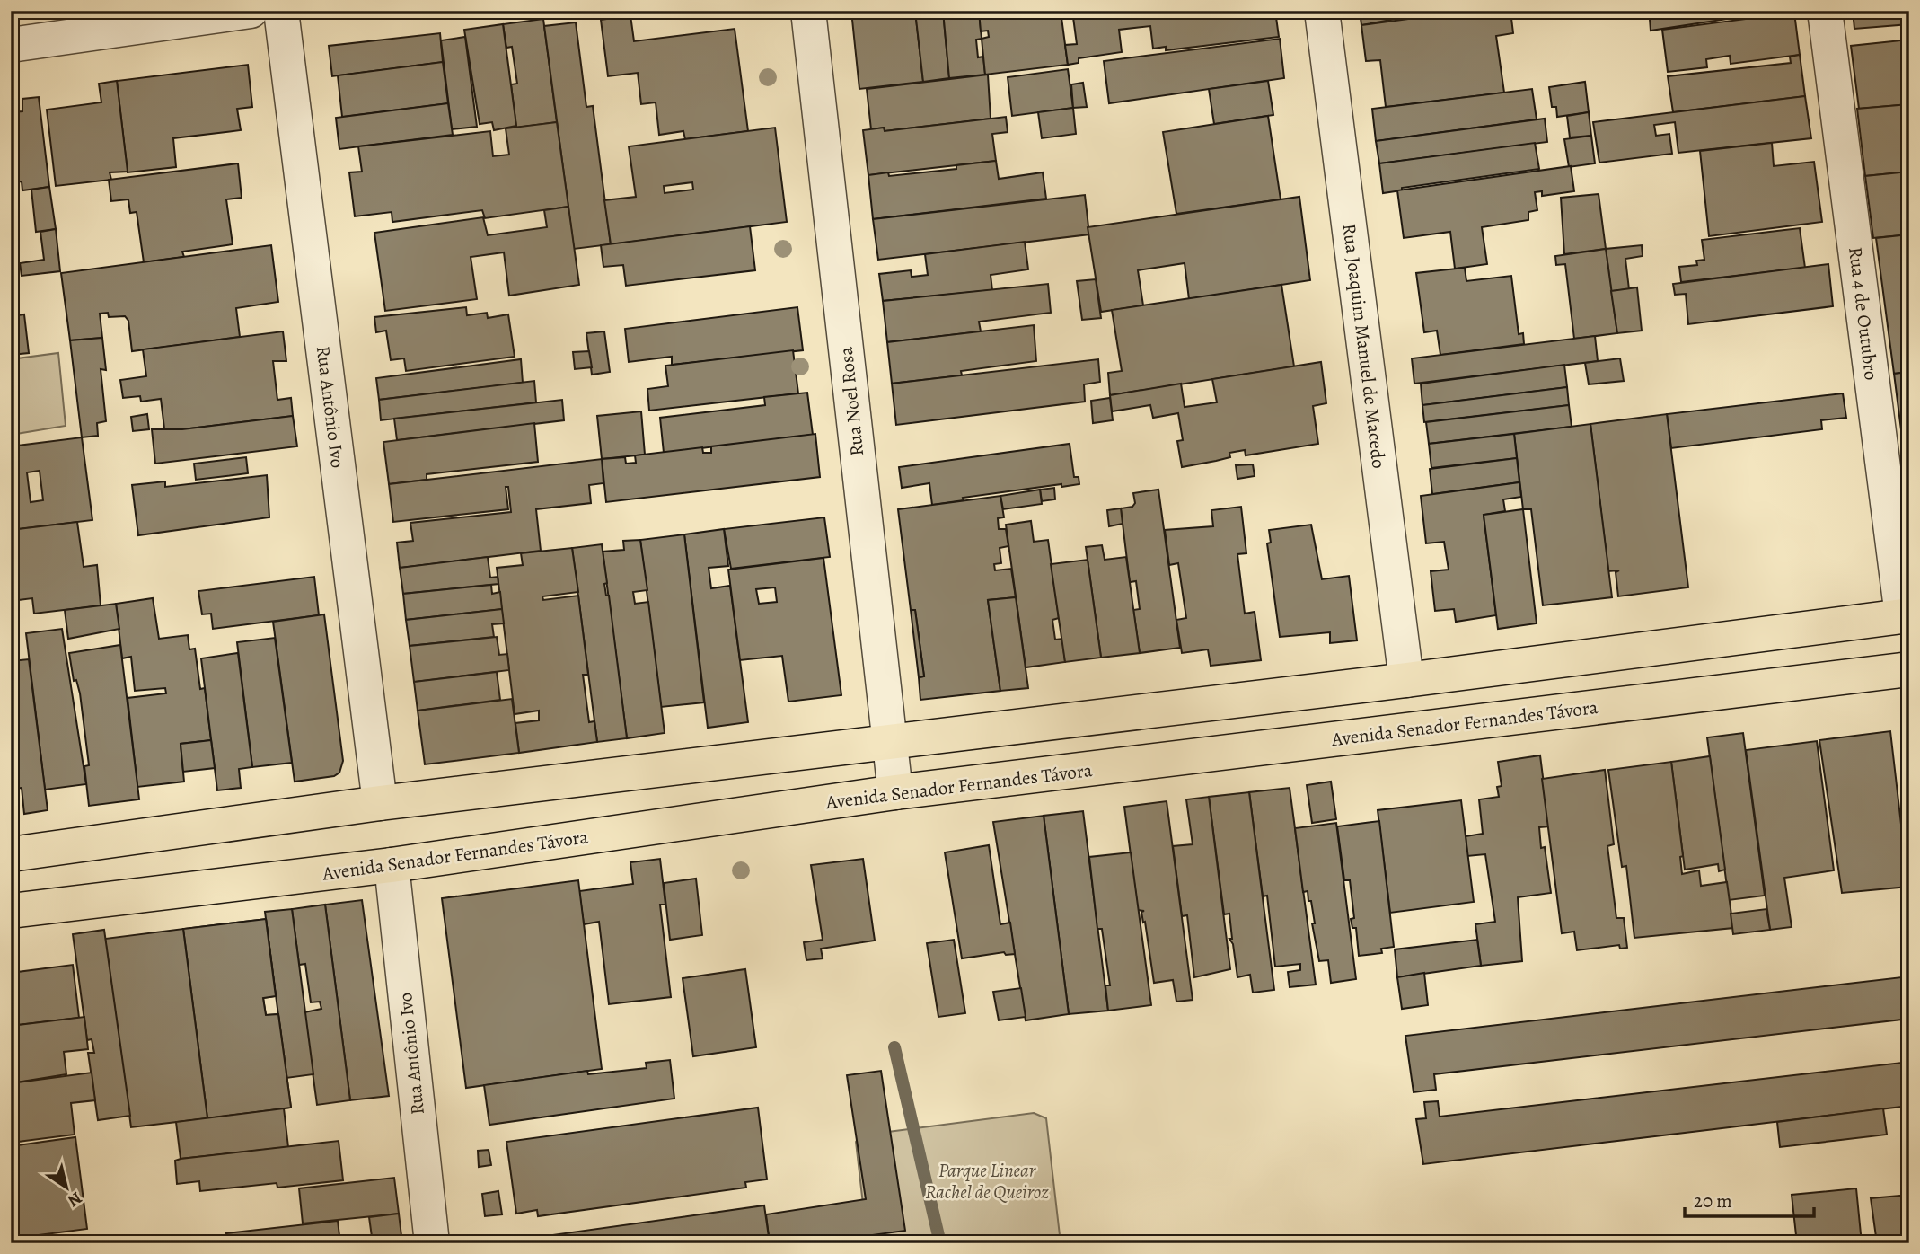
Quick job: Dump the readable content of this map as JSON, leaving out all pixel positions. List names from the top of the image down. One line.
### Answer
{"streets":{"main road":["Avenida Senador Fernandes Távora"],"street":["Rua 4 de Outubro","Rua Joaquim Manuel de Macedo","Rua Noel Rosa","Rua Antônio Ivo"]},"crossings":[["Rua Noel Rosa","Avenida Senador Fernandes Távora"],["Rua Antônio Ivo","Avenida Senador Fernandes Távora"]],"parks":["Parque Linear Rachel de Queiroz"],"scale_bar":"20 m","north":"bottom right"}
